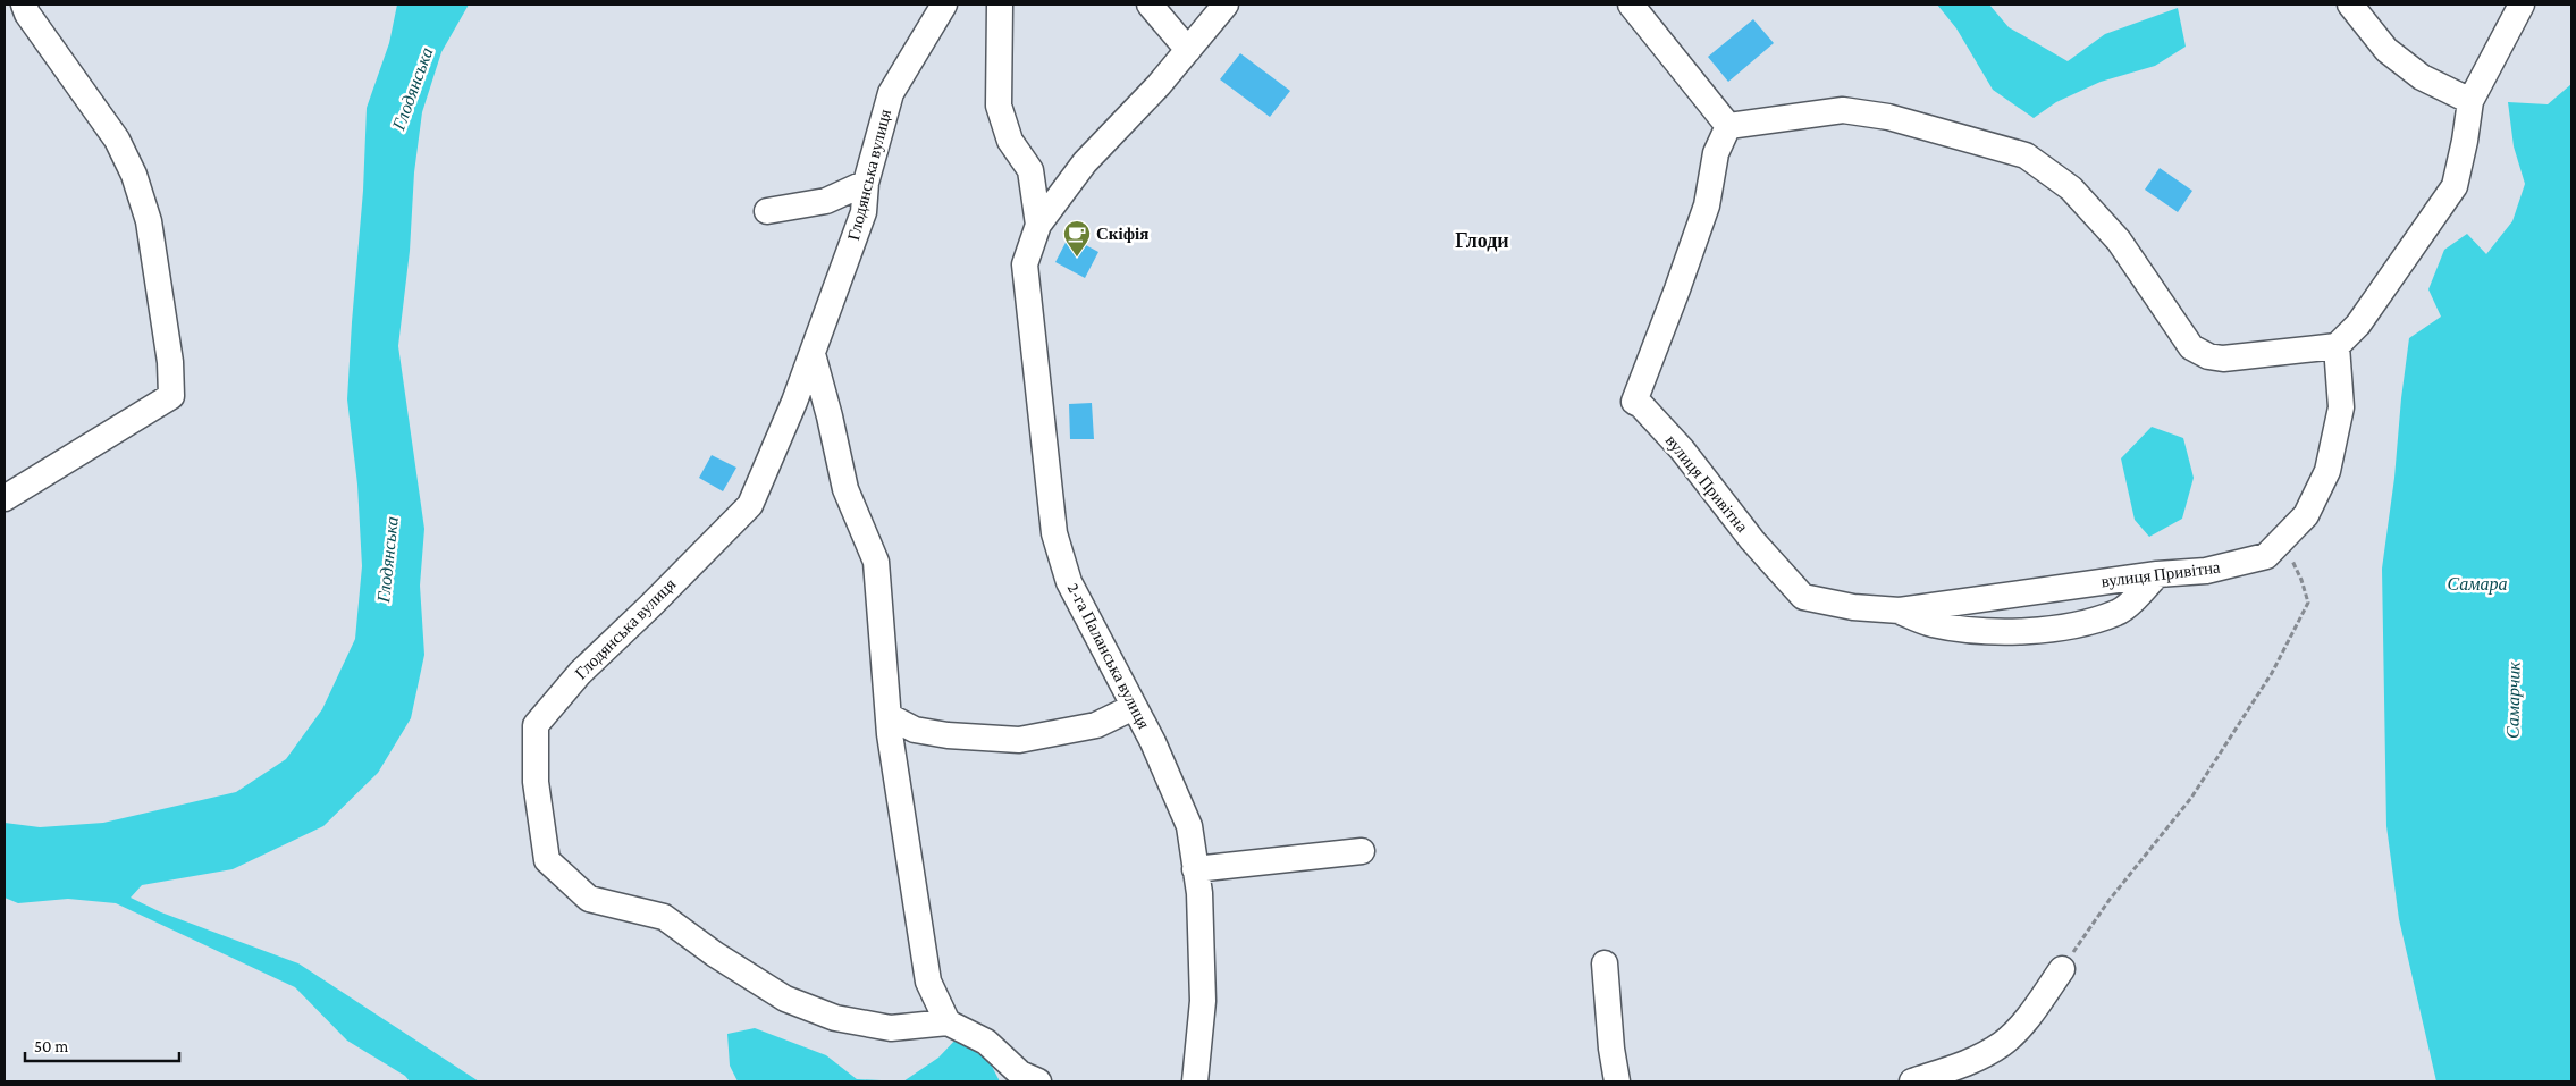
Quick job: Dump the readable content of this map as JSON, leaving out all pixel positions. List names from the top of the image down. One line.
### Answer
{"streets":{"street":["Глодянська вулиця","вулиця Привітна","2-га Паланська вулиця"]},"districts":["Глоди"],"water":["Глодянська","Самара","Самарчик"],"places":{"cafe":["Скіфія"]},"scale_bar":"50 m"}
